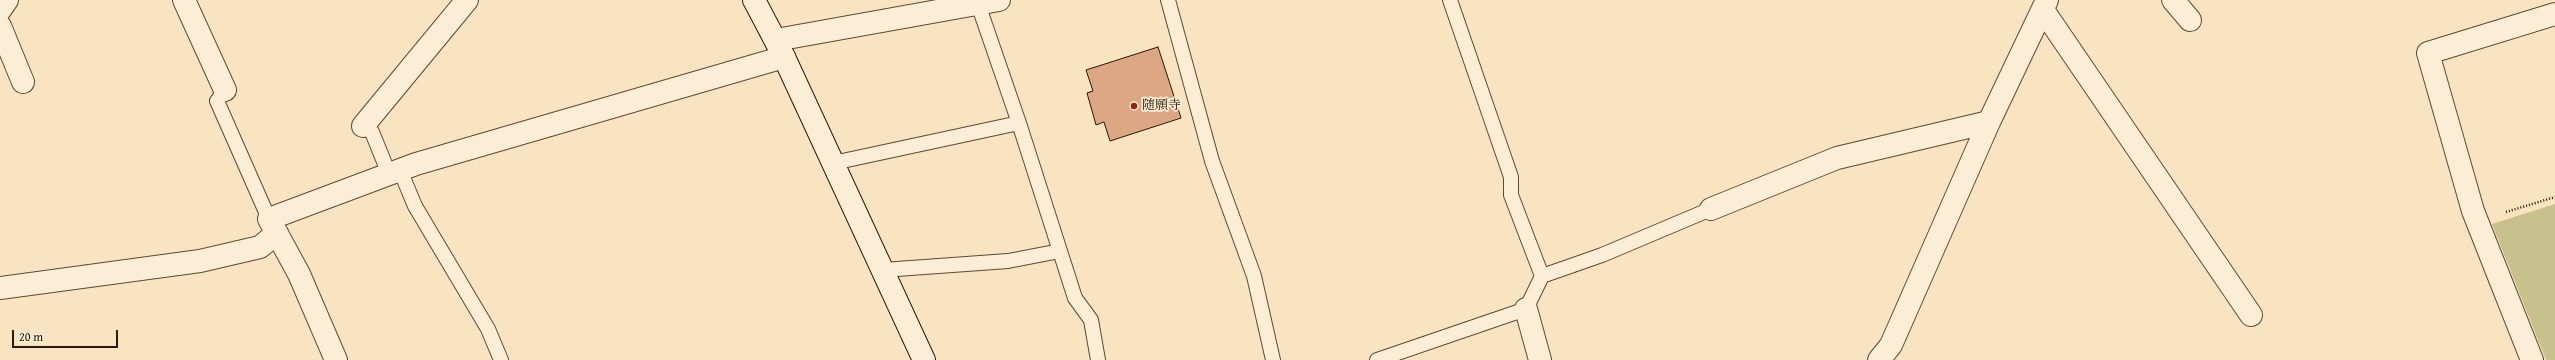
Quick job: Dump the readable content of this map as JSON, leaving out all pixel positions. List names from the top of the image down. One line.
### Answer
{"places":["随願寺"],"scale_bar":"20 m"}
